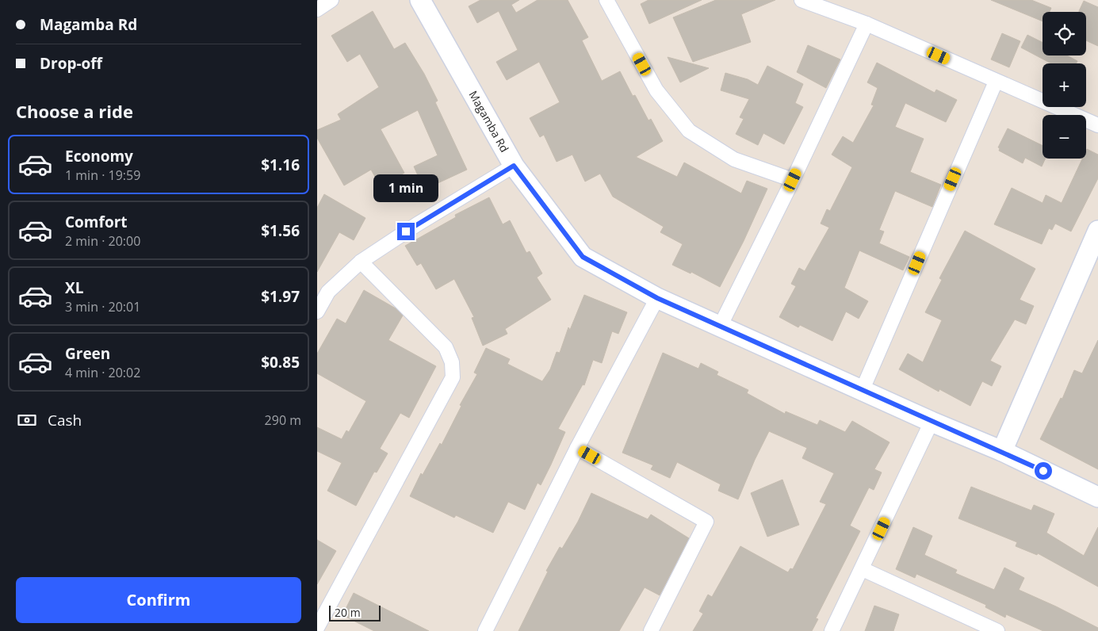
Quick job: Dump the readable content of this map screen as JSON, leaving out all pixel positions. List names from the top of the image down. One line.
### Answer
{"streets":{"street":["Magamba Rd"]},"scale_bar":"20 m","page":{"banner":["Magamba Rd","Drop-off"],"map_buttons":["+","−"],"heading":"Choose a ride","list":[{"name":"Economy","note":"1 min · 19:59","value":"$1.16"},{"name":"Comfort","note":"2 min · 20:00","value":"$1.56"},{"name":"XL","note":"3 min · 20:01","value":"$1.97"},{"name":"Green","note":"4 min · 20:02","value":"$0.85"}],"bubble":"1 min","pay":["Cash","290 m"],"buttons":"Confirm","scale":"20 m"}}
